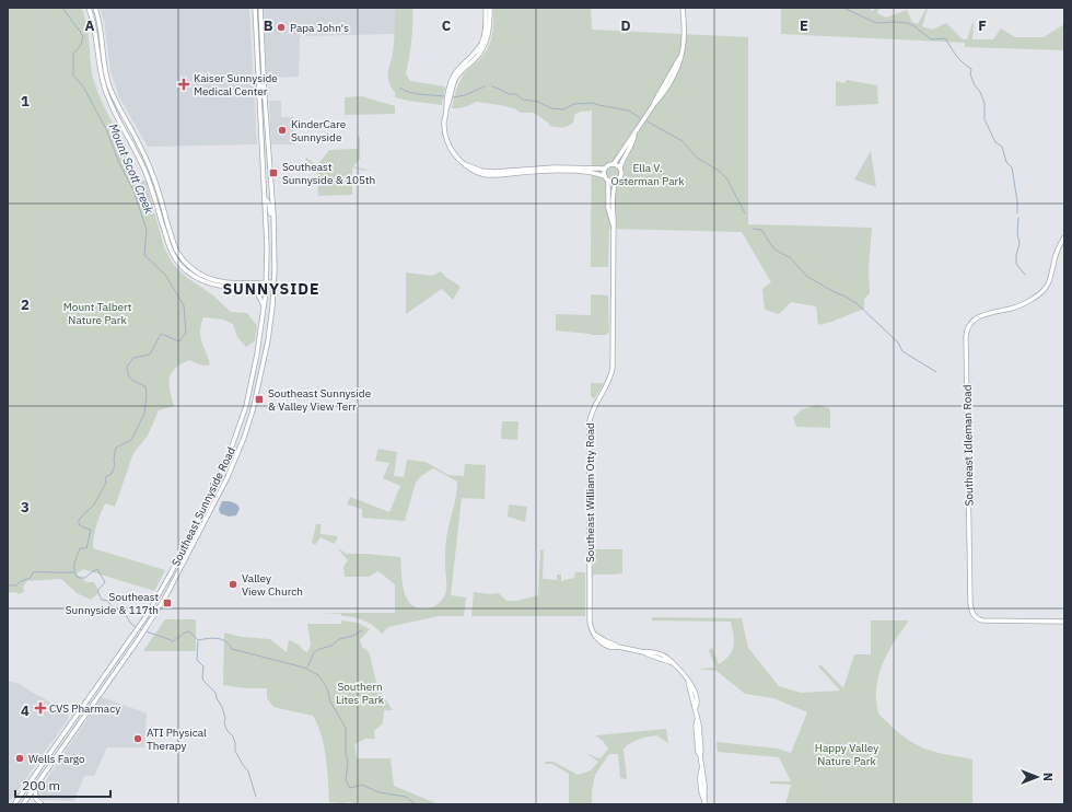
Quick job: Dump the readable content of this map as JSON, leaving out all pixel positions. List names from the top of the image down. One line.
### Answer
{"streets":{"main road":["Southeast Idleman Road","Southeast William Otty Road","Southeast Sunnyside Road"]},"districts":["SUNNYSIDE"],"water":["Mount Scott Creek"],"parks":["Ella V. Osterman Park","Mount Talbert Nature Park","Southern Lites Park","Happy Valley Nature Park"],"places":{"other":["Papa John's","KinderCare Sunnyside","Valley View Church","ATI Physical Therapy","Wells Fargo"],"health":["Kaiser Sunnyside Medical Center","CVS Pharmacy"],"transit":["Southeast Sunnyside & 105th","Southeast Sunnyside & Valley View Terr","Southeast Sunnyside & 117th"]},"scale_bar":"200 m","north":"right","grid":{"columns":["A","B","C","D","E","F"],"rows":["1","2","3","4"]}}
